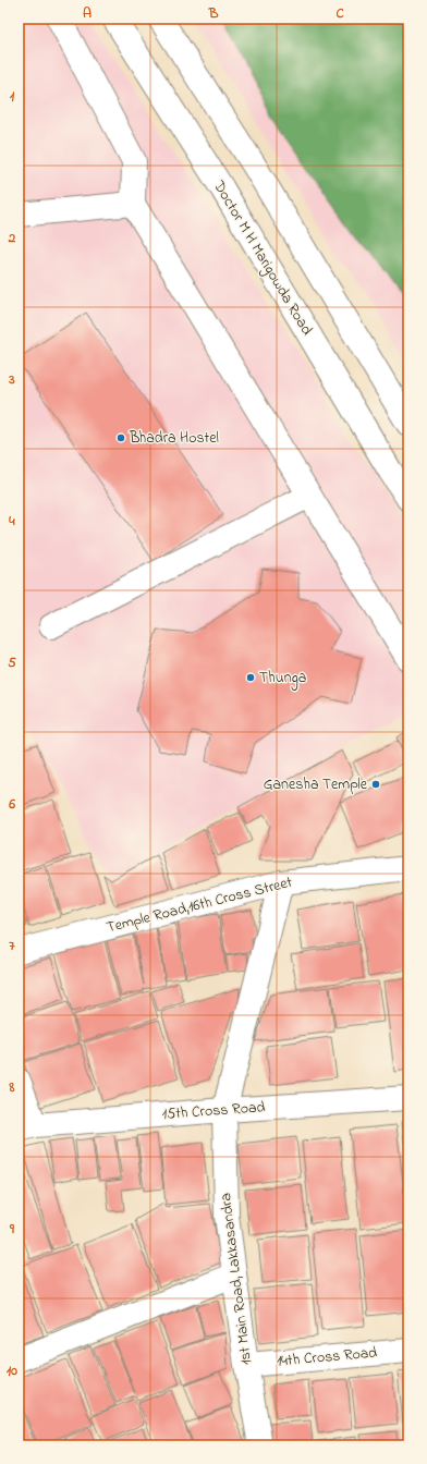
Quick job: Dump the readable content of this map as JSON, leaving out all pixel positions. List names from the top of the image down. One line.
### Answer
{"streets":{"street":["Doctor M H Marigowda Road","Temple Road,16th Cross Street","15th Cross Road","1st Main Road, Lakkasandra","14th Cross Road"]},"crossings":[["Temple Road,16th Cross Street","1st Main Road, Lakkasandra"],["15th Cross Road","1st Main Road, Lakkasandra"],["1st Main Road, Lakkasandra","14th Cross Road"]],"places":["Bhadra Hostel","Thunga","Ganesha Temple"],"grid":{"columns":["A","B","C"],"rows":["1","2","3","4","5","6","7","8","9","10"]}}
